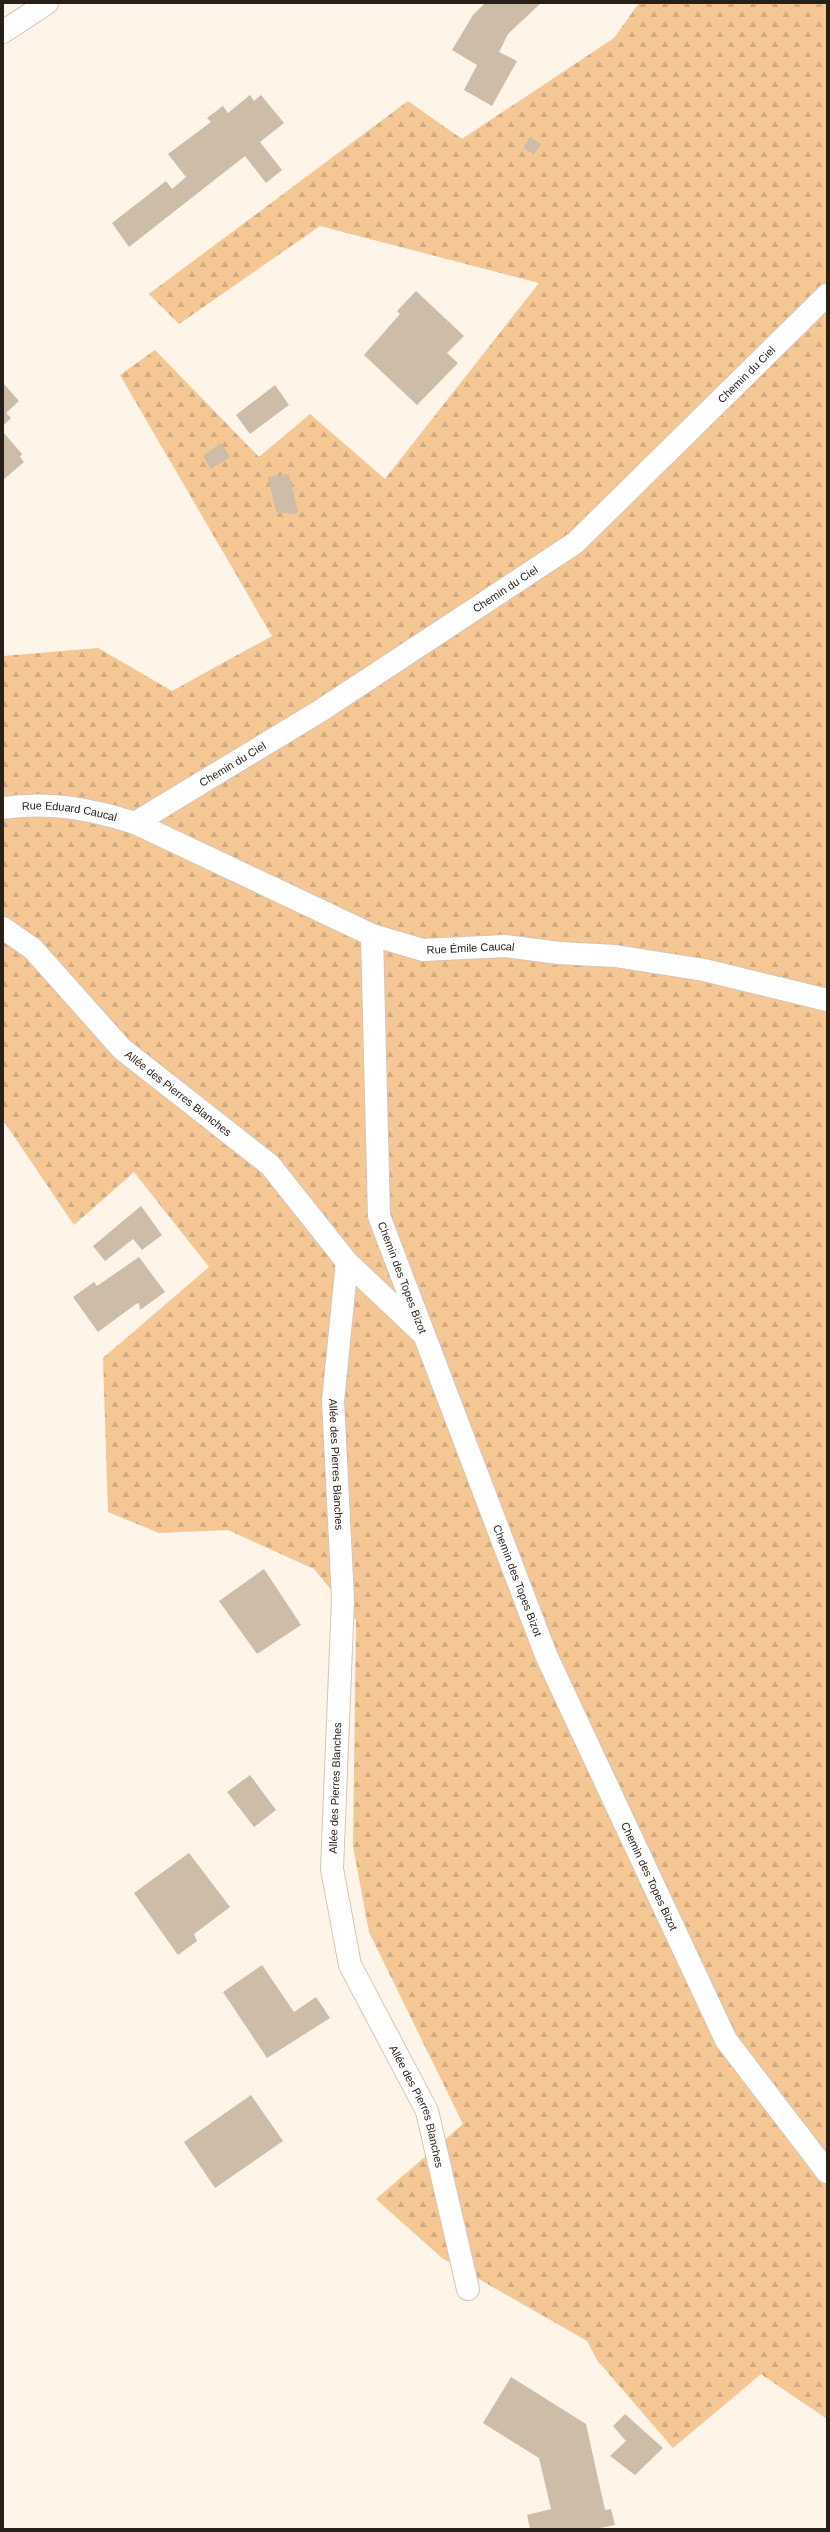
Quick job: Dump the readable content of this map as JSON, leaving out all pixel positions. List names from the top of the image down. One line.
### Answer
{"streets":{"street":["Chemin du Ciel","Rue Eduard Caucal","Rue Émile Caucal","Allée des Pierres Blanches","Chemin des Topes Bizot"]},"crossings":[["Chemin du Ciel","Rue Eduard Caucal"],["Chemin du Ciel","Rue Émile Caucal"],["Rue Eduard Caucal","Rue Émile Caucal"],["Rue Émile Caucal","Chemin des Topes Bizot"],["Allée des Pierres Blanches","Chemin des Topes Bizot"]]}
